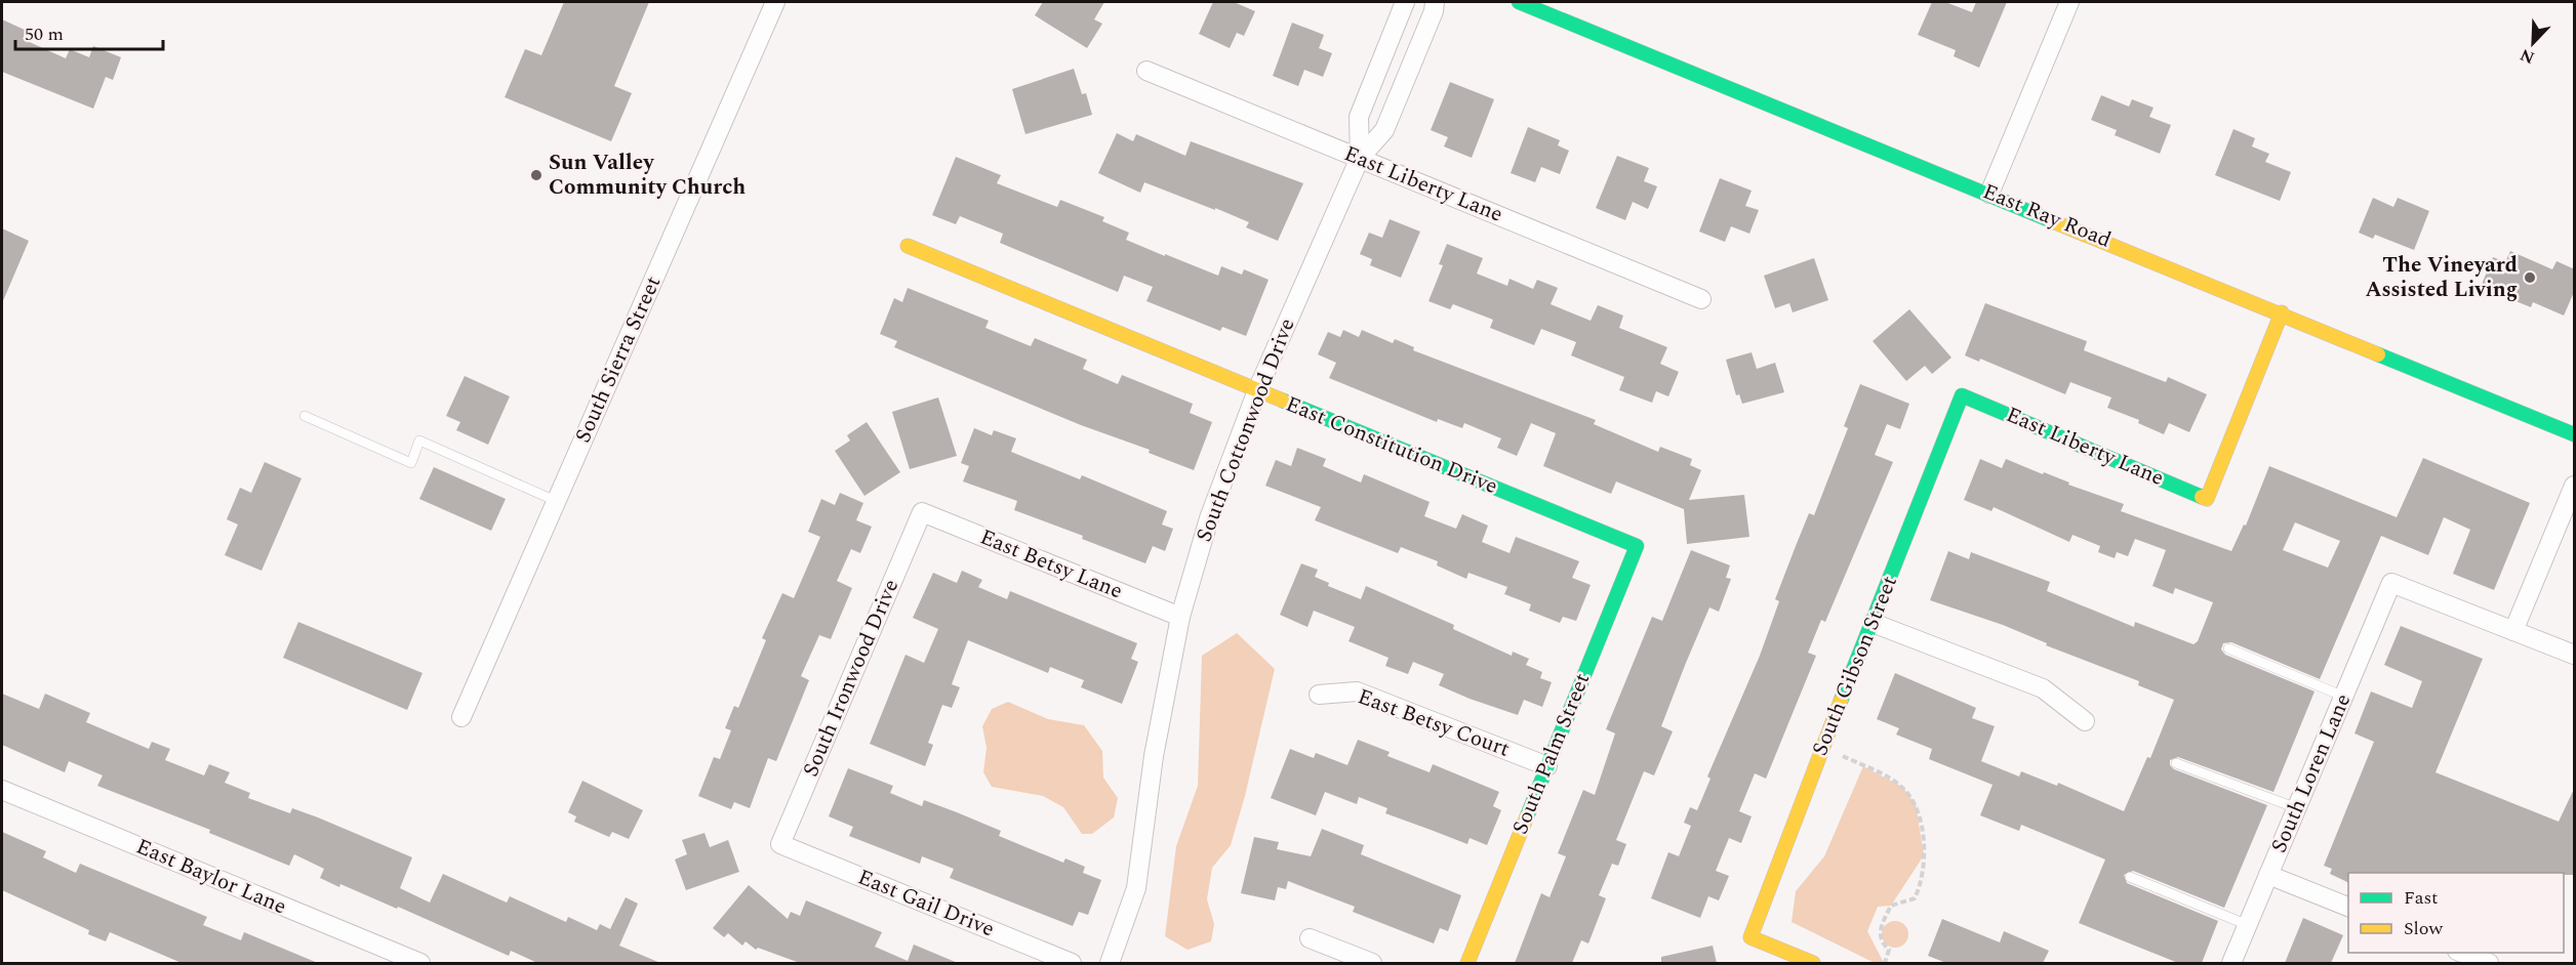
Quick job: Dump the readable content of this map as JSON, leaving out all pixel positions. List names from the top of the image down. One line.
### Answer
{"streets":{"street":["East Liberty Lane","East Ray Road","South Sierra Street","South Cottonwood Drive","East Constitution Drive","East Betsy Lane","South Gibson Street","South Ironwood Drive","East Betsy Court","South Palm Street","South Loren Lane","East Baylor Lane","East Gail Drive"]},"crossings":[["East Liberty Lane","East Ray Road"],["East Liberty Lane","South Cottonwood Drive"],["East Liberty Lane","South Gibson Street"],["South Cottonwood Drive","East Constitution Drive"],["South Cottonwood Drive","East Betsy Lane"],["East Constitution Drive","South Palm Street"],["East Betsy Lane","South Ironwood Drive"],["South Ironwood Drive","East Gail Drive"],["East Betsy Court","South Palm Street"]],"places":["Sun Valley Community Church","The Vineyard Assisted Living"],"legend":["Fast","Slow"],"scale_bar":"50 m","north":"bottom left"}
